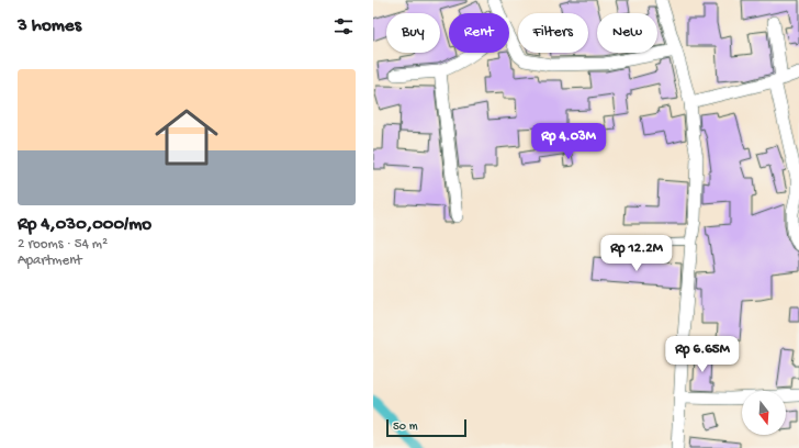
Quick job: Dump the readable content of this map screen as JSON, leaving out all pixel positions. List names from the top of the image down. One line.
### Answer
{"scale_bar":"50 m","north":"bottom","page":{"heading":"3 homes","chip":["Buy","Rent","Filters","New"],"list":[{"name":"Rp 4,030,000/mo","note":"2 rooms · 54 m² · Apartment"}],"price":["Rp 4.03M","Rp 12.2M","Rp 6.65M"],"scale":"50 m"}}
